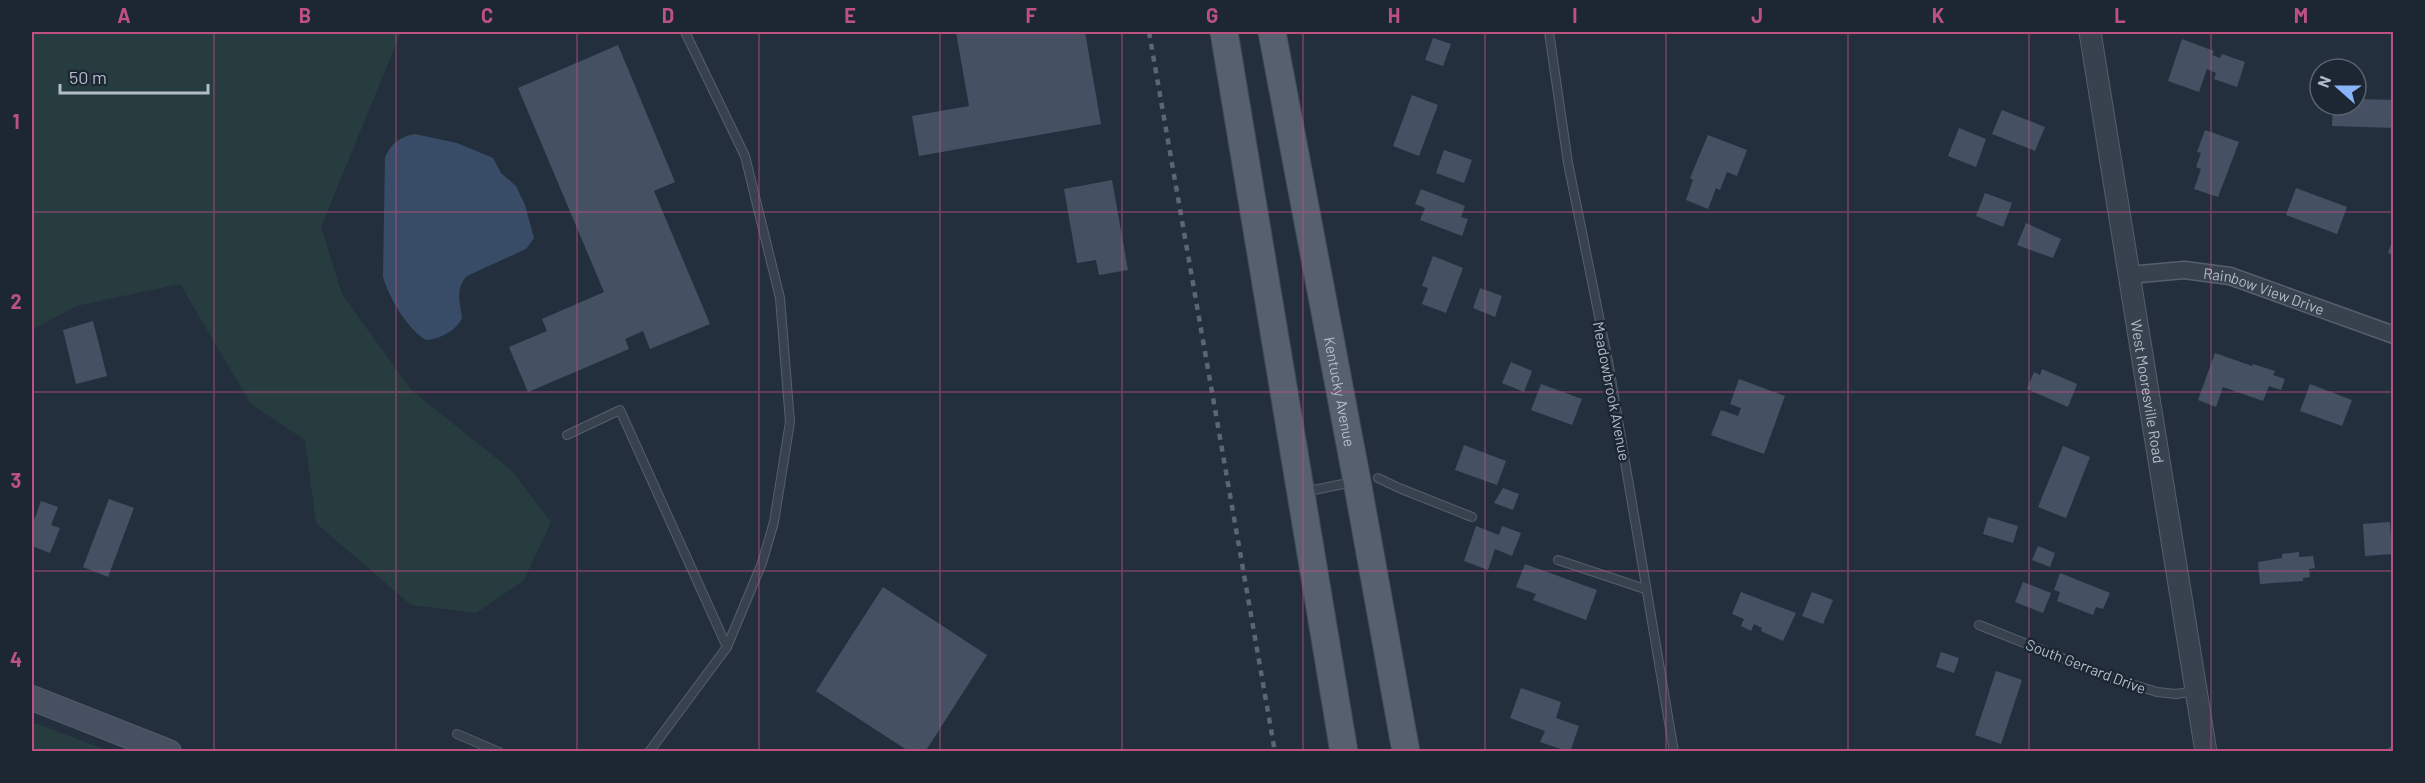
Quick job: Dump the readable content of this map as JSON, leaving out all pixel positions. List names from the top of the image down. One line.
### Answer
{"streets":{"main road":["Kentucky Avenue"],"street":["Rainbow View Drive","West Mooresville Road"],"lane":["Meadowbrook Avenue","South Gerrard Drive"]},"crossings":[["Rainbow View Drive","West Mooresville Road"],["West Mooresville Road","South Gerrard Drive"]],"scale_bar":"50 m","north":"left","grid":{"columns":["A","B","C","D","E","F","G","H","I","J","K","L","M"],"rows":["1","2","3","4"]}}
